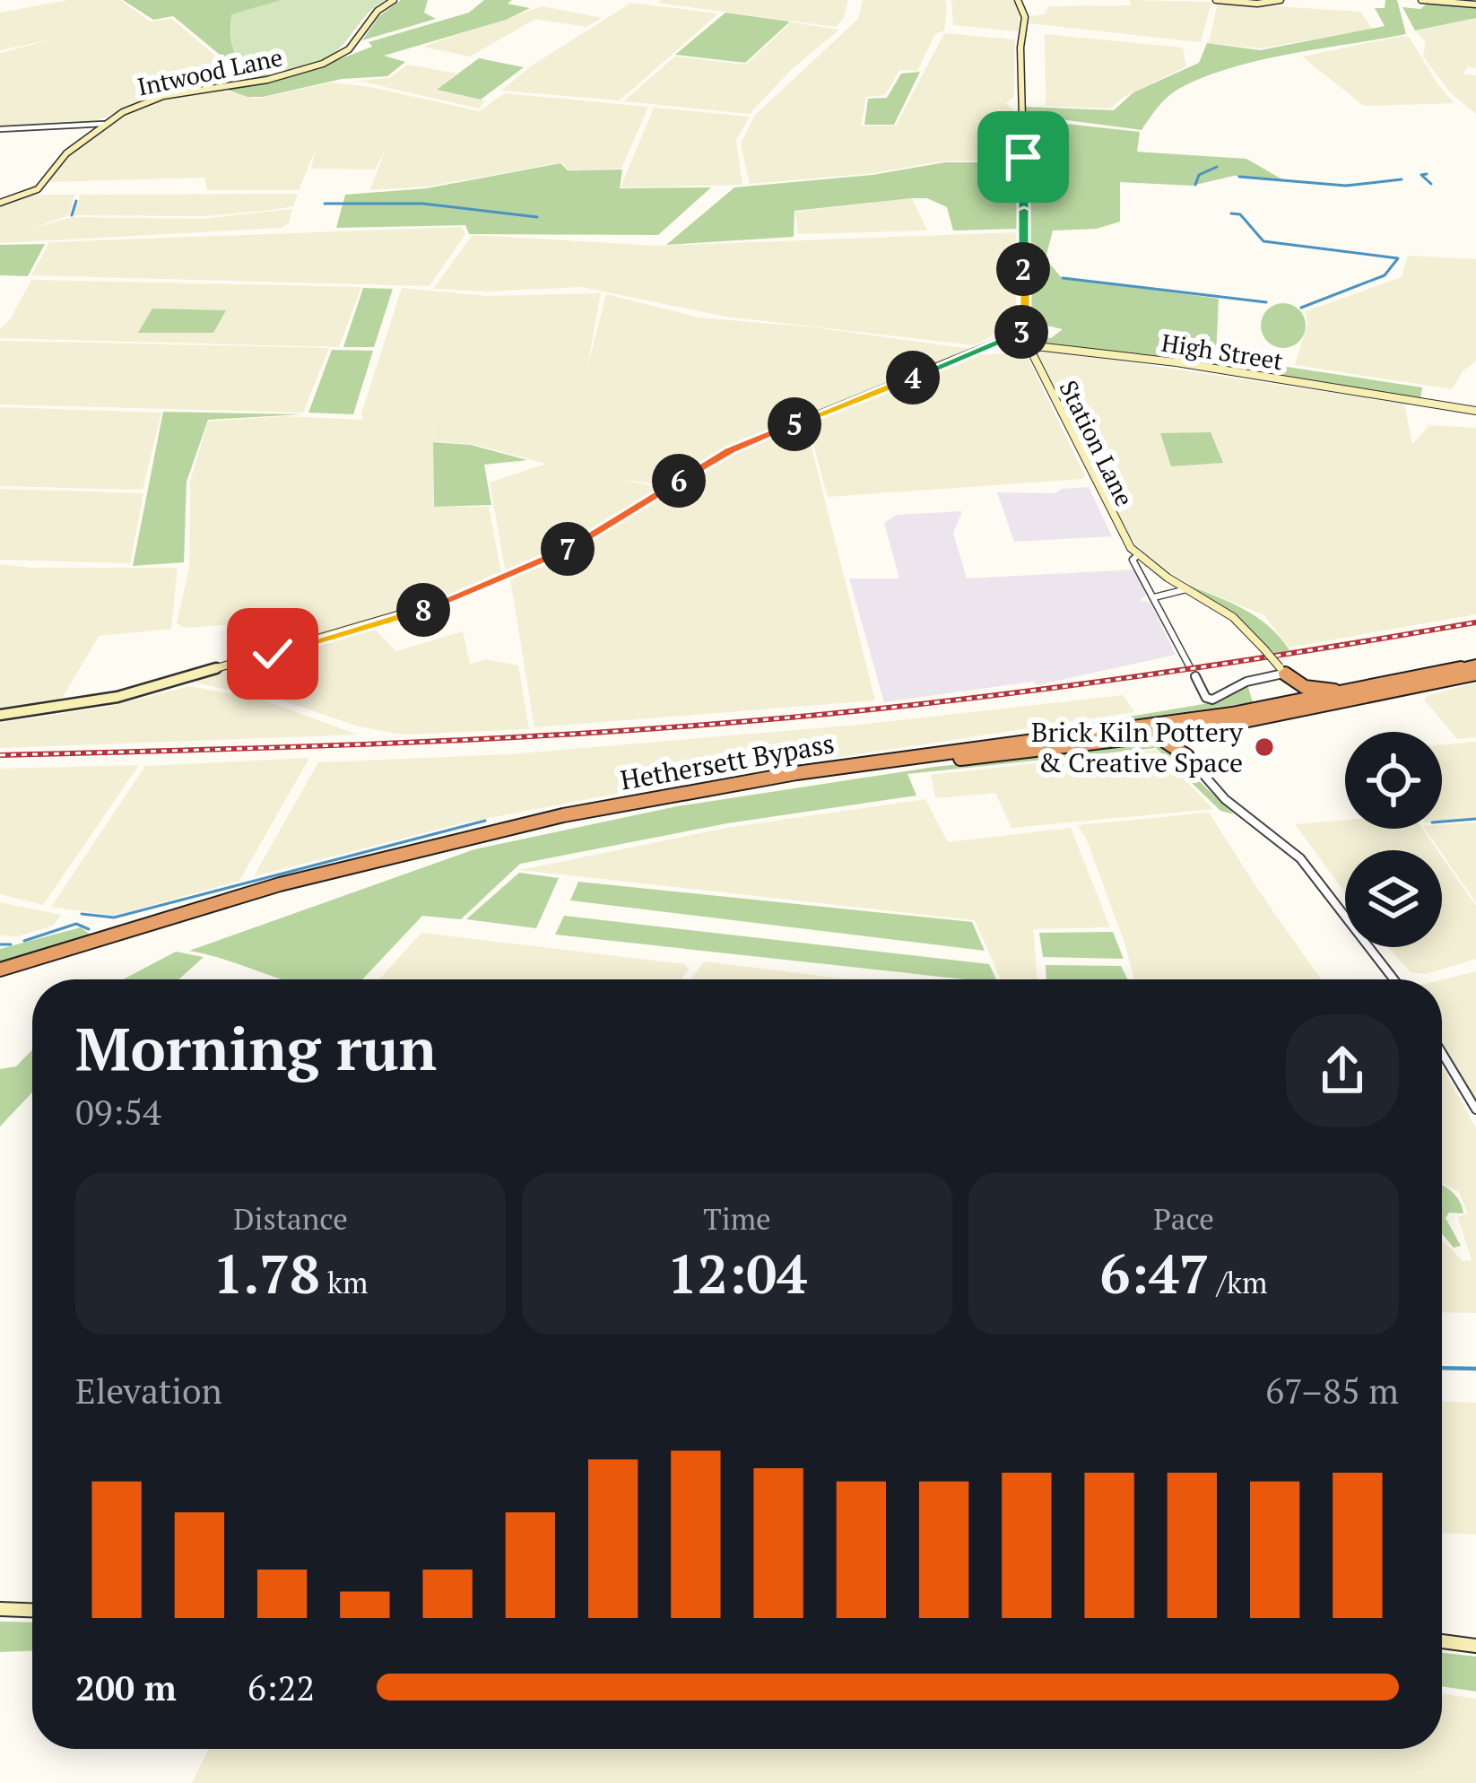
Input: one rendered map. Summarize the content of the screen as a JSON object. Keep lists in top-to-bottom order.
{
  "streets": {
    "highway": ["Hethersett Bypass"],
    "street": ["Intwood Lane", "High Street", "Station Lane"]
  },
  "crossings": [
    ["High Street", "Station Lane"]
  ],
  "places": ["Brick Kiln Pottery & Creative Space"],
  "page": {
    "pins": [
      "2",
      "3",
      "4",
      "5",
      "6",
      "7",
      "8"
    ],
    "heading": ["Morning run", "09:54"],
    "stats": [
      ["Distance", "1.78 km"],
      ["Time", "12:04"],
      ["Pace", "6:47 /km"]
    ],
    "chart": ["Elevation", "67–85 m"],
    "list": [
      {
        "name": "200 m",
        "note": "6:22"
      }
    ]
  }
}
